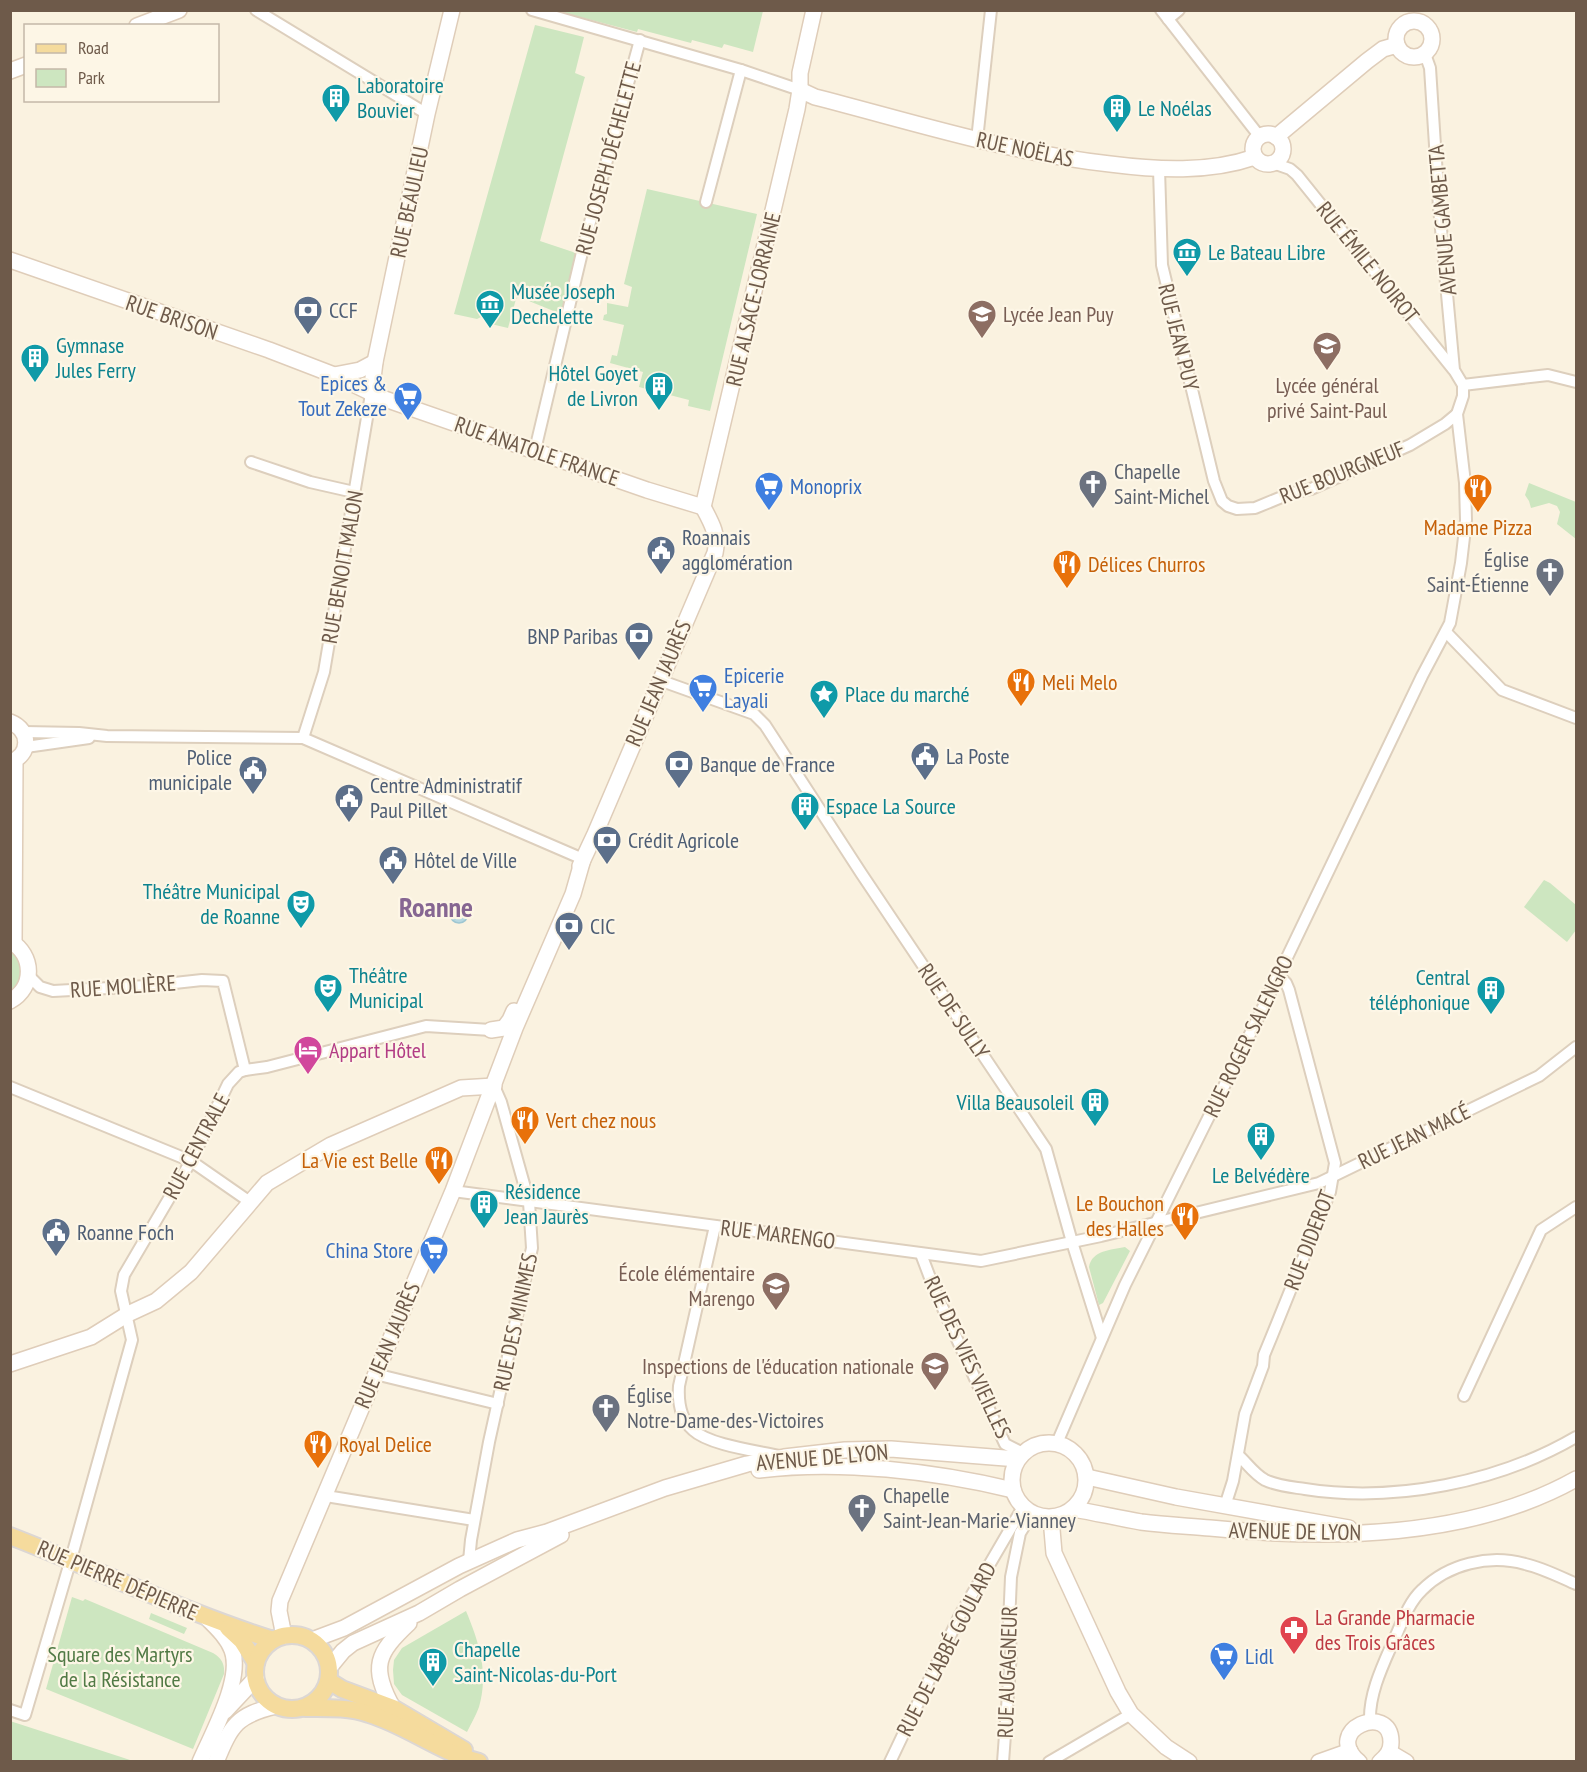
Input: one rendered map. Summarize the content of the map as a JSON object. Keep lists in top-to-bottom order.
{
  "streets": {
    "main road": ["RUE PIERRE DÉPIERRE"],
    "street": [
      "RUE NOËLAS",
      "RUE JOSEPH DÉCHELETTE",
      "RUE BEAULIEU",
      "AVENUE GAMBETTA",
      "RUE ÉMILE NOIROT",
      "RUE ALSACE-LORRAINE",
      "RUE BRISON",
      "RUE JEAN PUY",
      "RUE ANATOLE FRANCE",
      "RUE BOURGNEUF",
      "RUE BENOIT MALON",
      "RUE JEAN JAURÈS",
      "RUE MOLIÈRE",
      "RUE DE SULLY",
      "RUE ROGER SALENGRO",
      "RUE JEAN MACÉ",
      "RUE CENTRALE",
      "RUE MARENGO",
      "RUE DIDEROT",
      "RUE DES MINIMES",
      "RUE DES VIES VIEILLES",
      "AVENUE DE LYON",
      "RUE DE L'ABBÉ GOULARD",
      "RUE AUGAGNEUR"
    ]
  },
  "crossings": [
    ["RUE NOËLAS", "RUE ÉMILE NOIROT"],
    ["RUE NOËLAS", "RUE ALSACE-LORRAINE"],
    ["RUE NOËLAS", "RUE JEAN PUY"],
    ["RUE JOSEPH DÉCHELETTE", "RUE ANATOLE FRANCE"],
    ["RUE BEAULIEU", "RUE BRISON"],
    ["RUE BEAULIEU", "RUE ANATOLE FRANCE"],
    ["RUE BEAULIEU", "RUE BENOIT MALON"],
    ["AVENUE GAMBETTA", "RUE ÉMILE NOIROT"],
    ["AVENUE GAMBETTA", "RUE ROGER SALENGRO"],
    ["RUE ALSACE-LORRAINE", "RUE ANATOLE FRANCE"],
    ["RUE ALSACE-LORRAINE", "RUE JEAN JAURÈS"],
    ["RUE BRISON", "RUE ANATOLE FRANCE"],
    ["RUE BRISON", "RUE BENOIT MALON"],
    ["RUE JEAN PUY", "RUE BOURGNEUF"],
    ["RUE ANATOLE FRANCE", "RUE BENOIT MALON"],
    ["RUE ANATOLE FRANCE", "RUE JEAN JAURÈS"],
    ["RUE BOURGNEUF", "RUE ROGER SALENGRO"],
    ["RUE JEAN JAURÈS", "RUE DE SULLY"],
    ["RUE JEAN JAURÈS", "RUE MARENGO"],
    ["RUE JEAN JAURÈS", "RUE DES MINIMES"],
    ["RUE JEAN JAURÈS", "AVENUE DE LYON"],
    ["RUE JEAN JAURÈS", "RUE PIERRE DÉPIERRE"],
    ["RUE MOLIÈRE", "RUE CENTRALE"],
    ["RUE DE SULLY", "RUE ROGER SALENGRO"],
    ["RUE DE SULLY", "RUE MARENGO"],
    ["RUE ROGER SALENGRO", "RUE JEAN MACÉ"],
    ["RUE ROGER SALENGRO", "RUE DIDEROT"],
    ["RUE ROGER SALENGRO", "RUE DES VIES VIEILLES"],
    ["RUE ROGER SALENGRO", "AVENUE DE LYON"],
    ["RUE ROGER SALENGRO", "RUE DE L'ABBÉ GOULARD"],
    ["RUE ROGER SALENGRO", "RUE AUGAGNEUR"],
    ["RUE JEAN MACÉ", "RUE MARENGO"],
    ["RUE JEAN MACÉ", "RUE DIDEROT"],
    ["RUE MARENGO", "RUE DES MINIMES"],
    ["RUE MARENGO", "RUE DES VIES VIEILLES"],
    ["RUE DIDEROT", "AVENUE DE LYON"],
    ["RUE DES MINIMES", "AVENUE DE LYON"],
    ["RUE DES VIES VIEILLES", "AVENUE DE LYON"],
    ["RUE DES VIES VIEILLES", "RUE DE L'ABBÉ GOULARD"],
    ["RUE DES VIES VIEILLES", "RUE AUGAGNEUR"],
    ["AVENUE DE LYON", "RUE PIERRE DÉPIERRE"],
    ["AVENUE DE LYON", "RUE DE L'ABBÉ GOULARD"],
    ["AVENUE DE LYON", "RUE AUGAGNEUR"],
    ["RUE DE L'ABBÉ GOULARD", "RUE AUGAGNEUR"]
  ],
  "districts": ["Roanne"],
  "parks": ["Square des Martyrs de la Résistance"],
  "places": {
    "building": [
      "Laboratoire Bouvier",
      "Le Noélas",
      "Gymnase Jules Ferry",
      "Hôtel Goyet de Livron",
      "Espace La Source",
      "Central téléphonique",
      "Villa Beausoleil",
      "Le Belvédère",
      "Résidence Jean Jaurès",
      "Chapelle Saint-Nicolas-du-Port"
    ],
    "museum": ["Le Bateau Libre", "Musée Joseph Dechelette"],
    "bank": [
      "CCF",
      "BNP Paribas",
      "Banque de France",
      "Crédit Agricole",
      "CIC"
    ],
    "school or university": [
      "Lycée Jean Puy",
      "Lycée général privé Saint-Paul",
      "École élémentaire Marengo",
      "Inspections de l'éducation nationale"
    ],
    "supermarket": [
      "Epices & Tout Zekeze",
      "Monoprix",
      "Epicerie Layali",
      "China Store",
      "Lidl"
    ],
    "church": [
      "Chapelle Saint-Michel",
      "Église Saint-Étienne",
      "Église Notre-Dame-des-Victoires",
      "Chapelle Saint-Jean-Marie-Vianney"
    ],
    "restaurant": [
      "Madame Pizza",
      "Délices Churros",
      "Meli Melo",
      "Vert chez nous",
      "La Vie est Belle",
      "Le Bouchon des Halles",
      "Royal Delice"
    ],
    "public building": [
      "Roannais agglomération",
      "La Poste",
      "Police municipale",
      "Centre Administratif Paul Pillet",
      "Hôtel de Ville",
      "Roanne Foch"
    ],
    "place": ["Place du marché"],
    "theatre": ["Théâtre Municipal de Roanne", "Théâtre Municipal"],
    "hotel": ["Appart Hôtel"],
    "pharmacy": ["La Grande Pharmacie des Trois Grâces"]
  },
  "legend": ["Road", "Park"]
}
